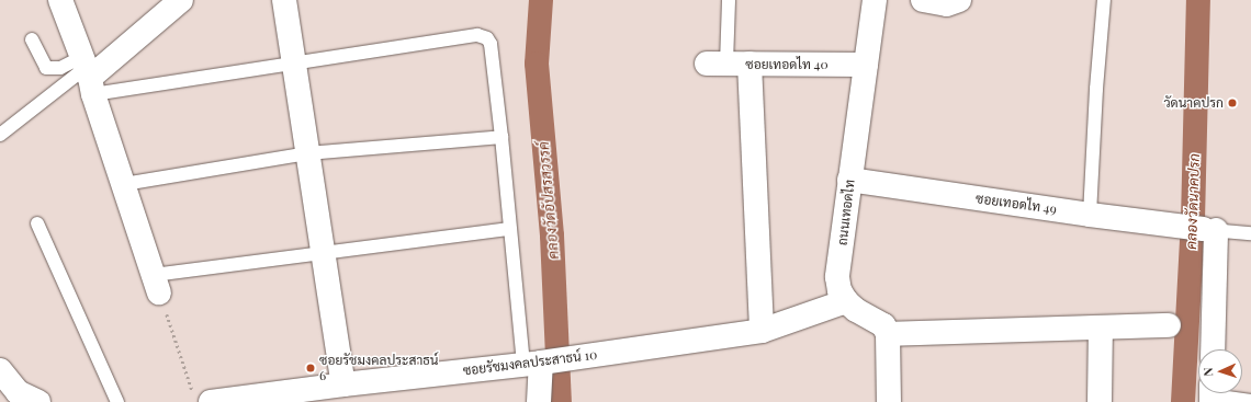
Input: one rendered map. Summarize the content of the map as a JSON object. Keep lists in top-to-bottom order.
{
  "streets": {
    "street": [
      "ซอยเทอดไท 40",
      "ซอยเทอดไท 49",
      "ถนนเทอดไท",
      "ซอยรัชมงคลประสาธน์ 10"
    ]
  },
  "crossings": [
    ["ซอยเทอดไท 40", "ถนนเทอดไท"],
    ["ซอยเทอดไท 49", "ถนนเทอดไท"],
    ["ถนนเทอดไท", "ซอยรัชมงคลประสาธน์ 10"]
  ],
  "water": ["คลองวัดอัปสรสวรรค์", "คลองวัดนาคปรก"],
  "places": ["วัดนาคปรก", "ซอยรัชมงคลประสาธน์ 6"],
  "north": "left"
}
